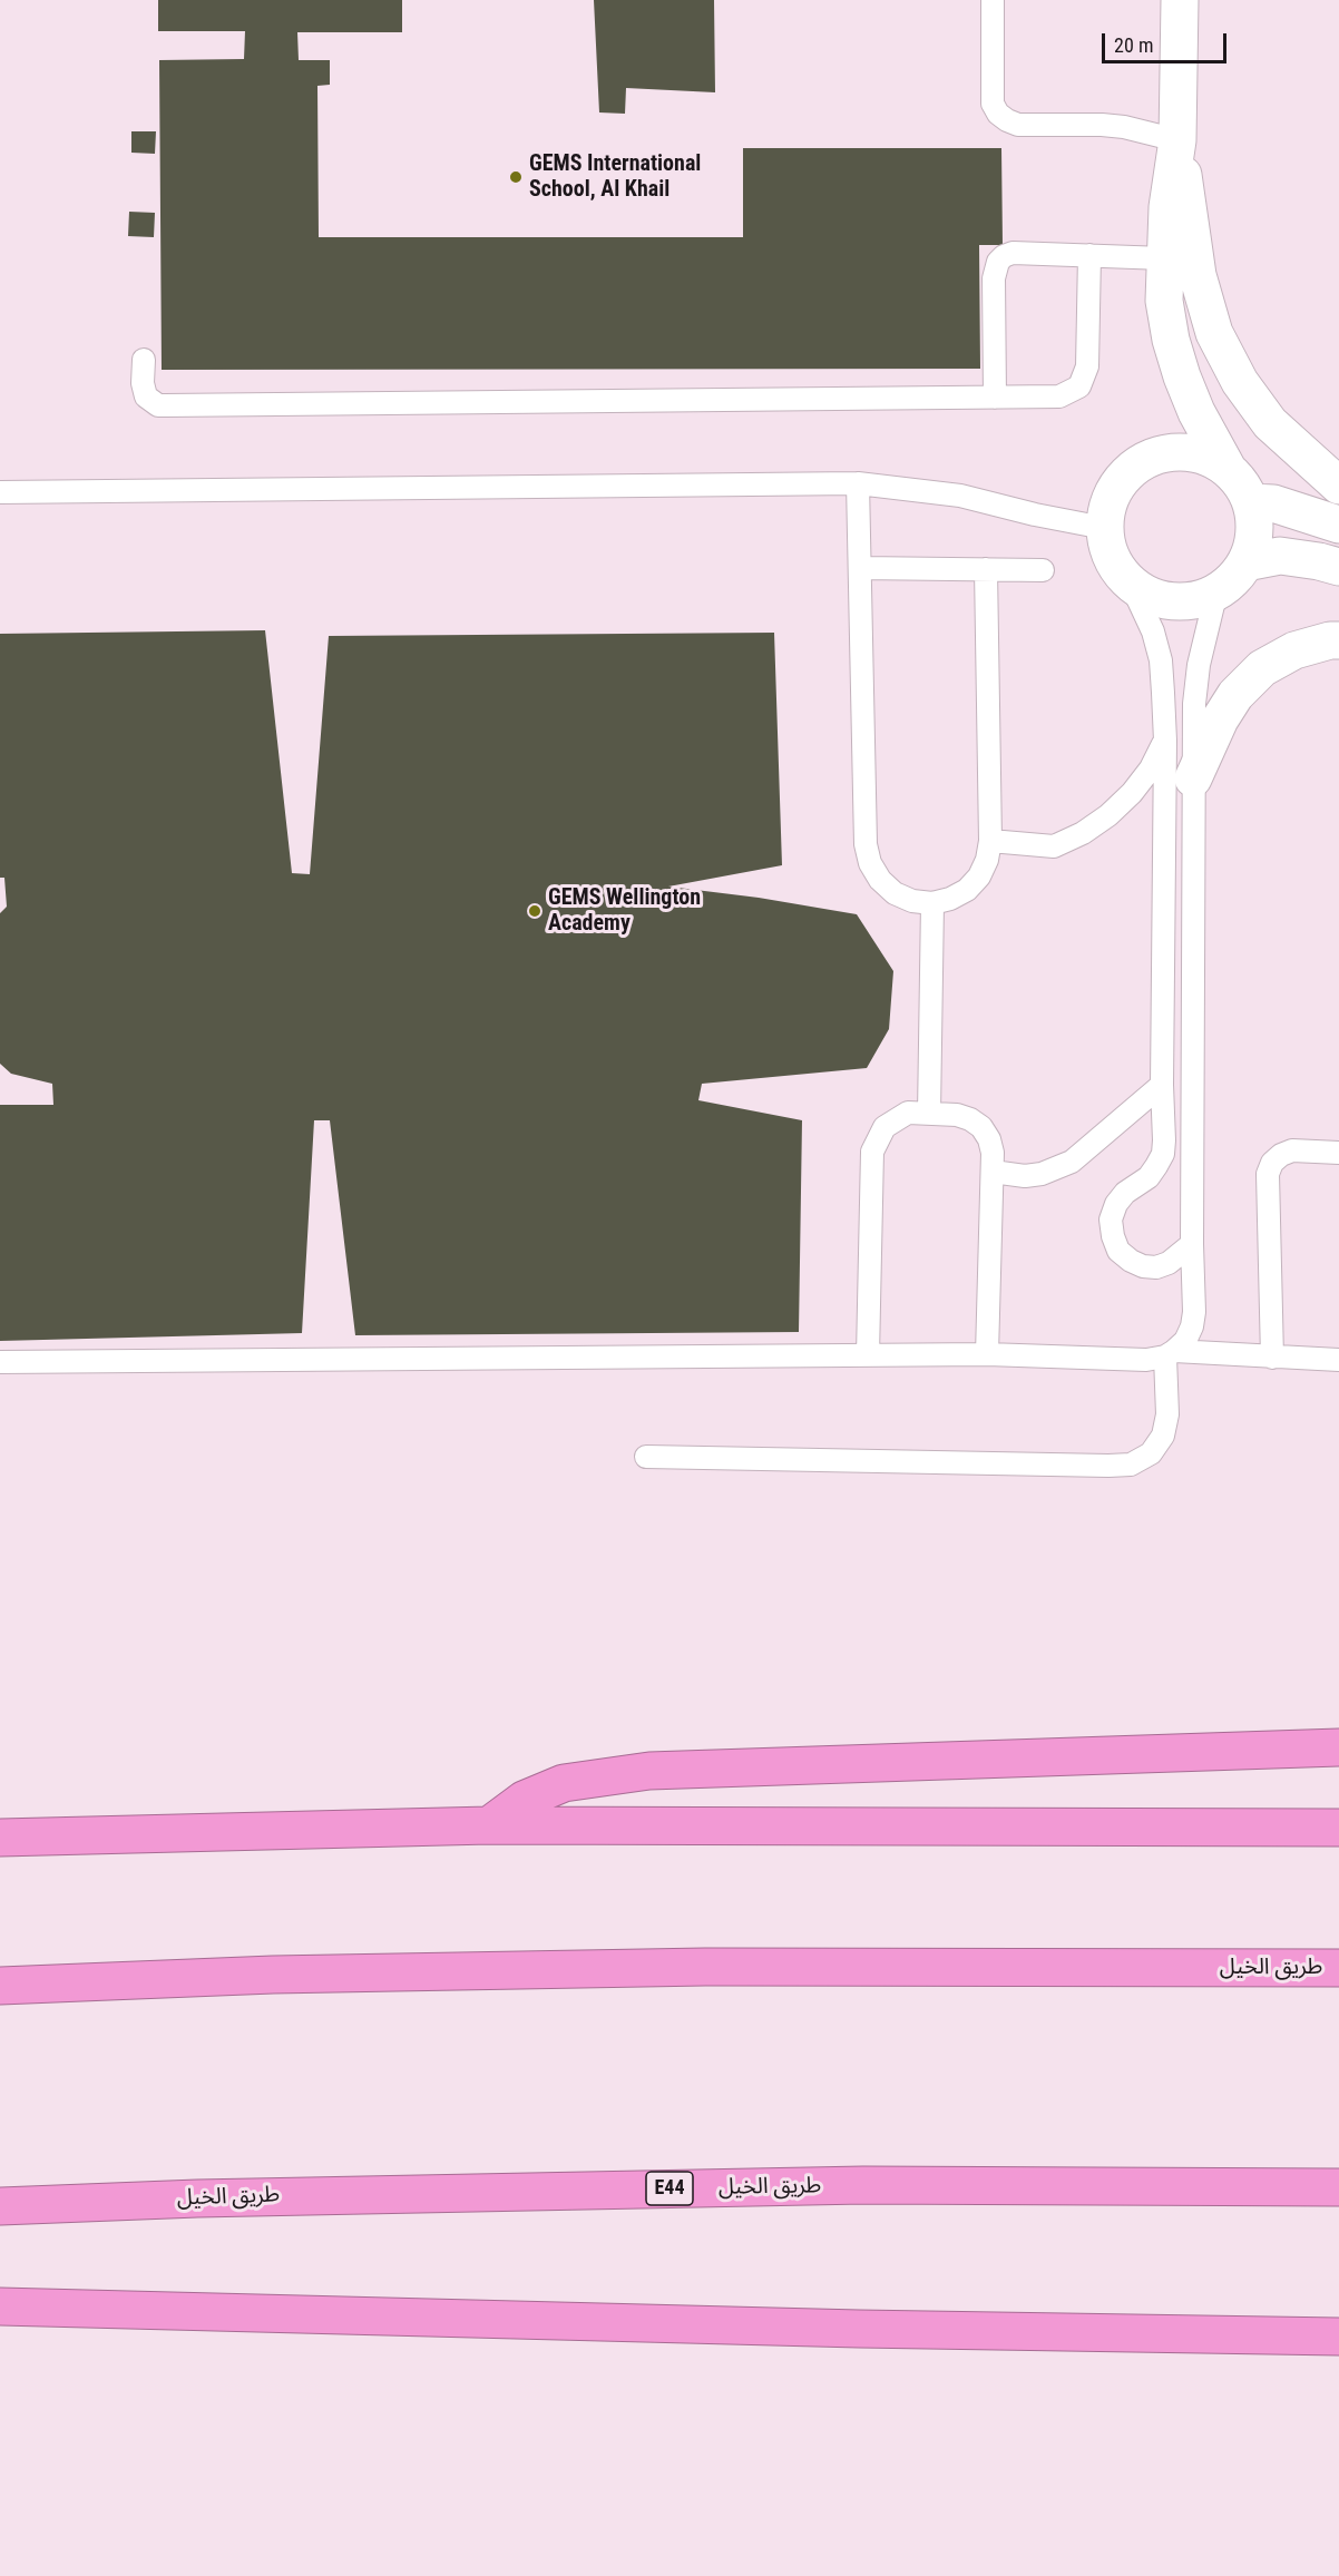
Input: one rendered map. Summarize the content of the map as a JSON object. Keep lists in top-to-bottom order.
{
  "streets": {
    "highway": ["طريق الخيل", "E44"]
  },
  "places": ["GEMS International School, Al Khail", "GEMS Wellington Academy"],
  "scale_bar": "20 m"
}
